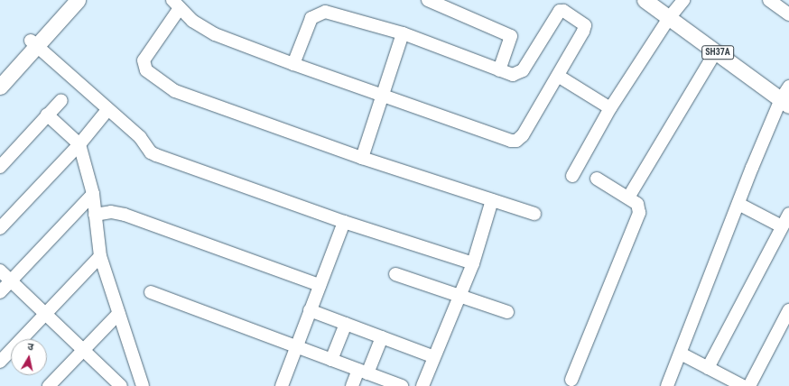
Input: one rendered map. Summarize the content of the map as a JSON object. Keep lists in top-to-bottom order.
{
  "streets": {
    "main road": ["SH37A"]
  },
  "north": "top"
}
